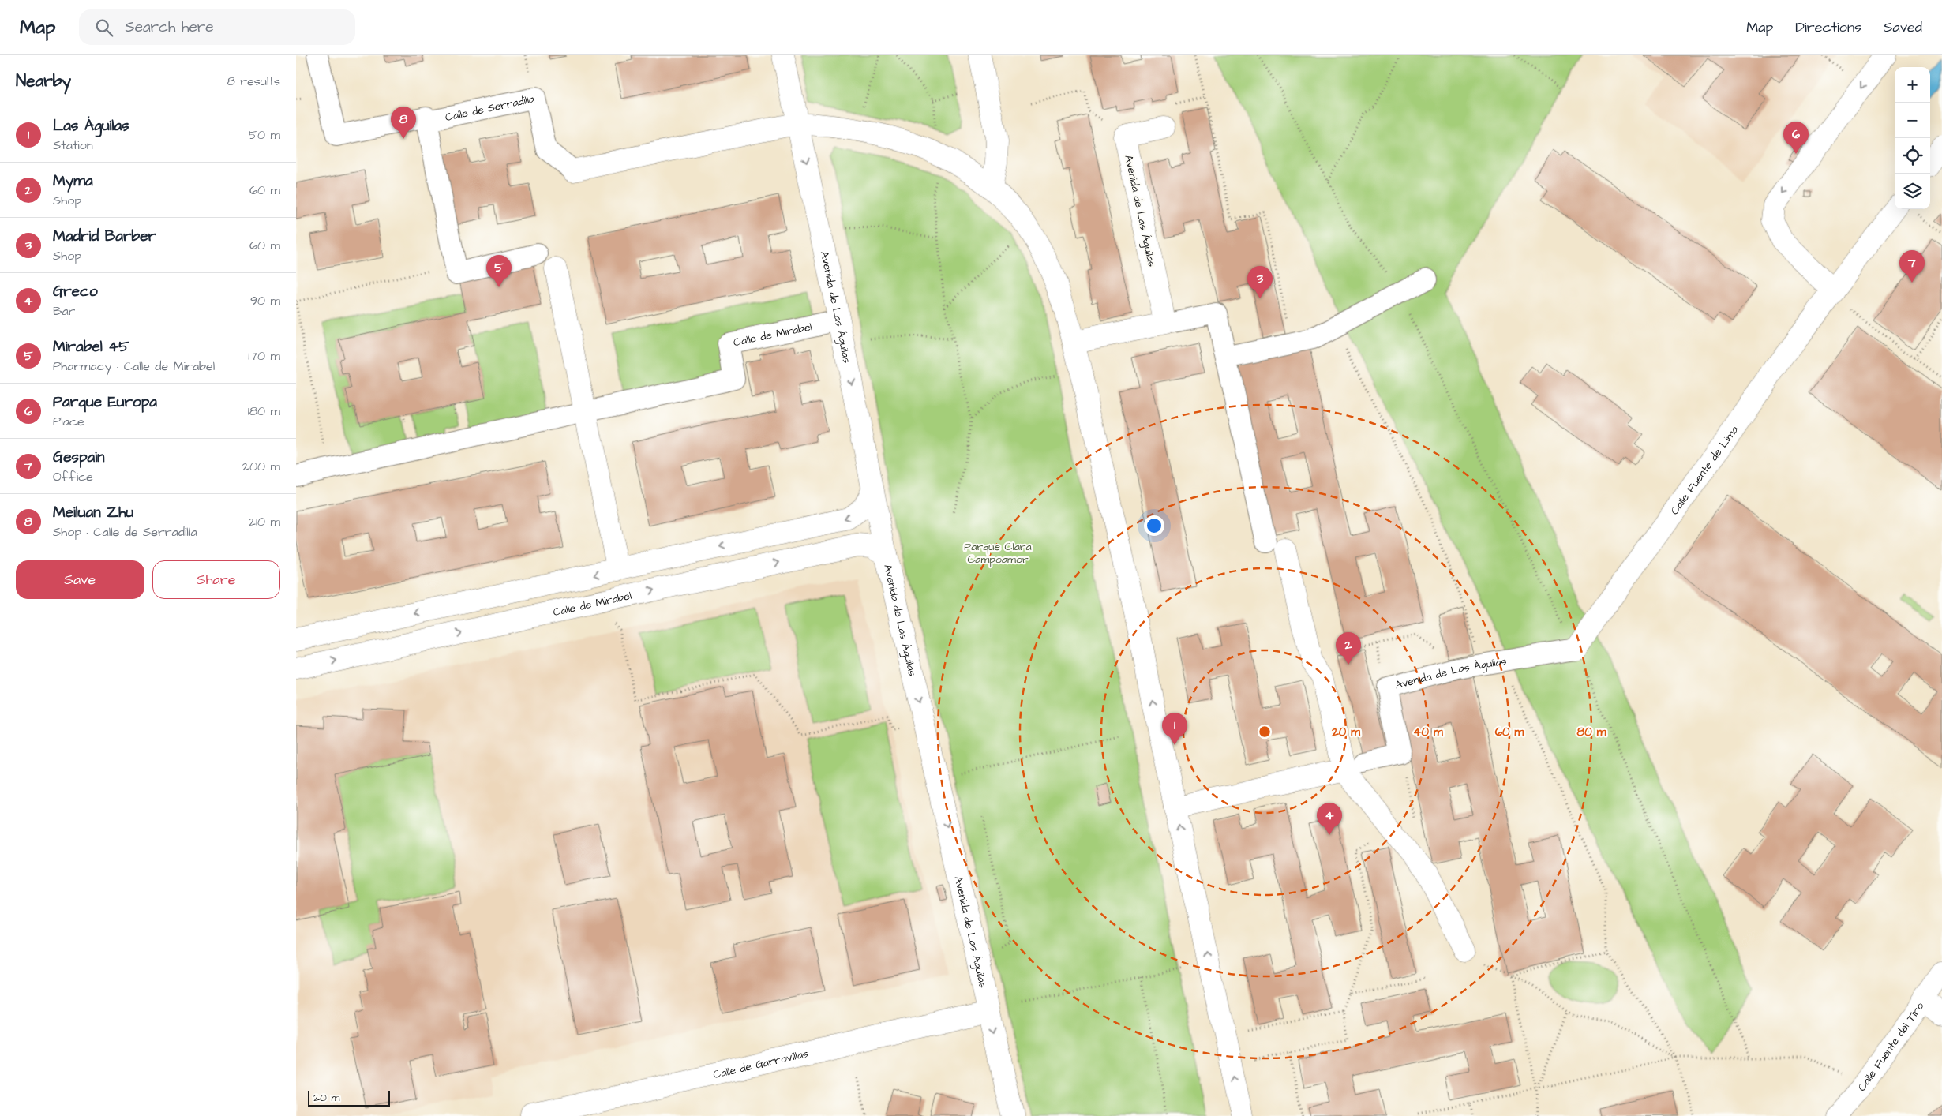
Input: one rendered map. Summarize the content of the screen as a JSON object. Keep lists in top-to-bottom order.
{
  "streets": {
    "street": [
      "Calle de Serradilla",
      "Avenida de Las Águilas",
      "Calle de Mirabel",
      "Calle Fuente de Lima",
      "Calle Fuente del Tiro",
      "Calle de Garrovillas"
    ]
  },
  "crossings": [
    ["Avenida de Las Águilas", "Calle de Mirabel"],
    ["Avenida de Las Águilas", "Calle Fuente de Lima"],
    ["Avenida de Las Águilas", "Calle de Garrovillas"]
  ],
  "one_way": ["Avenida de Las Águilas"],
  "parks": ["Parque Clara Campoamor"],
  "scale_bar": "20 m",
  "page": {
    "header": "Map",
    "search": "Search here",
    "nav": ["Map", "Directions", "Saved"],
    "heading": ["Nearby", "8 results"],
    "map_buttons": ["+", "−"],
    "list": [
      {
        "mark": "1",
        "name": "Las Águilas",
        "note": "Station",
        "value": "50 m"
      },
      {
        "mark": "2",
        "name": "Myma",
        "note": "Shop",
        "value": "60 m"
      },
      {
        "mark": "3",
        "name": "Madrid Barber",
        "note": "Shop",
        "value": "60 m"
      },
      {
        "mark": "4",
        "name": "Greco",
        "note": "Bar",
        "value": "90 m"
      },
      {
        "mark": "5",
        "name": "Mirabel 45",
        "note": "Pharmacy · Calle de Mirabel",
        "value": "170 m"
      },
      {
        "mark": "6",
        "name": "Parque Europa",
        "note": "Place",
        "value": "180 m"
      },
      {
        "mark": "7",
        "name": "Gespain",
        "note": "Office",
        "value": "200 m"
      },
      {
        "mark": "8",
        "name": "Meiluan Zhu",
        "note": "Shop · Calle de Serradilla",
        "value": "210 m"
      }
    ],
    "pins": [
      "8",
      "6",
      "7",
      "5",
      "3",
      "2",
      "1",
      "4"
    ],
    "buttons": ["Save", "Share"],
    "scale": "20 m"
  },
  "rings": [
    "20 m",
    "40 m",
    "60 m",
    "80 m"
  ]
}
